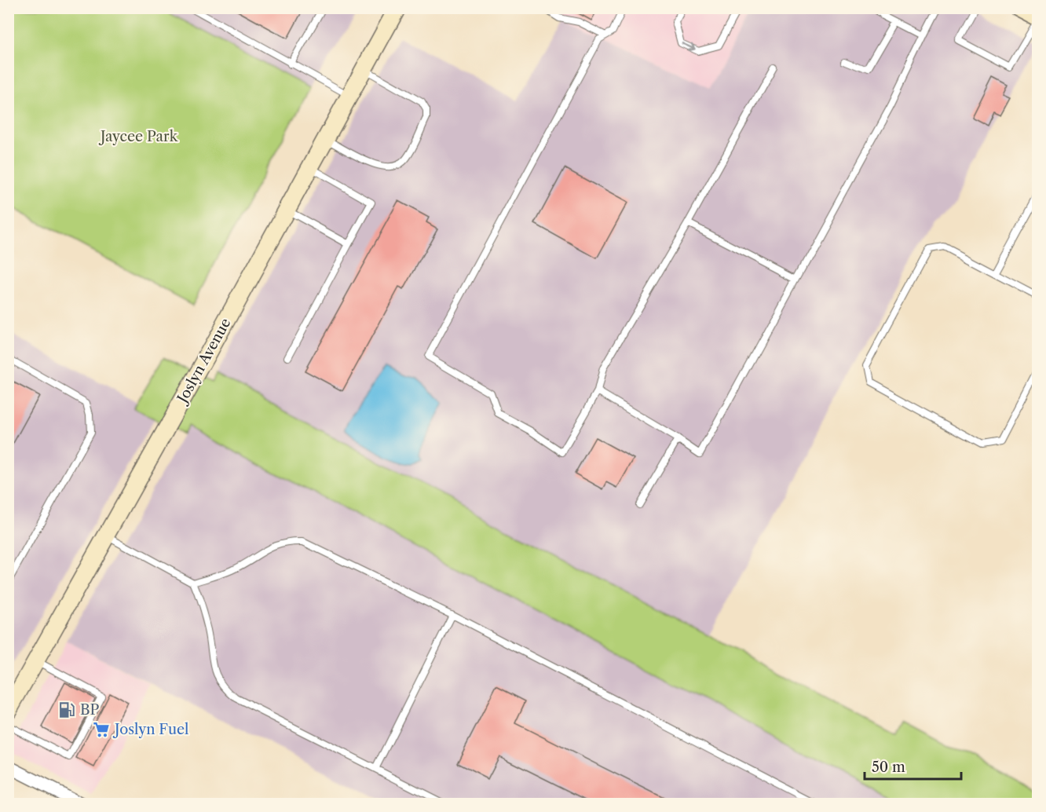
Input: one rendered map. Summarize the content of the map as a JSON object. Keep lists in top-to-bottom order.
{
  "streets": {
    "main road": ["Joslyn Avenue"]
  },
  "parks": ["Jaycee Park"],
  "places": {
    "fuel station": ["BP"],
    "supermarket": ["Joslyn Fuel"]
  },
  "scale_bar": "50 m"
}
